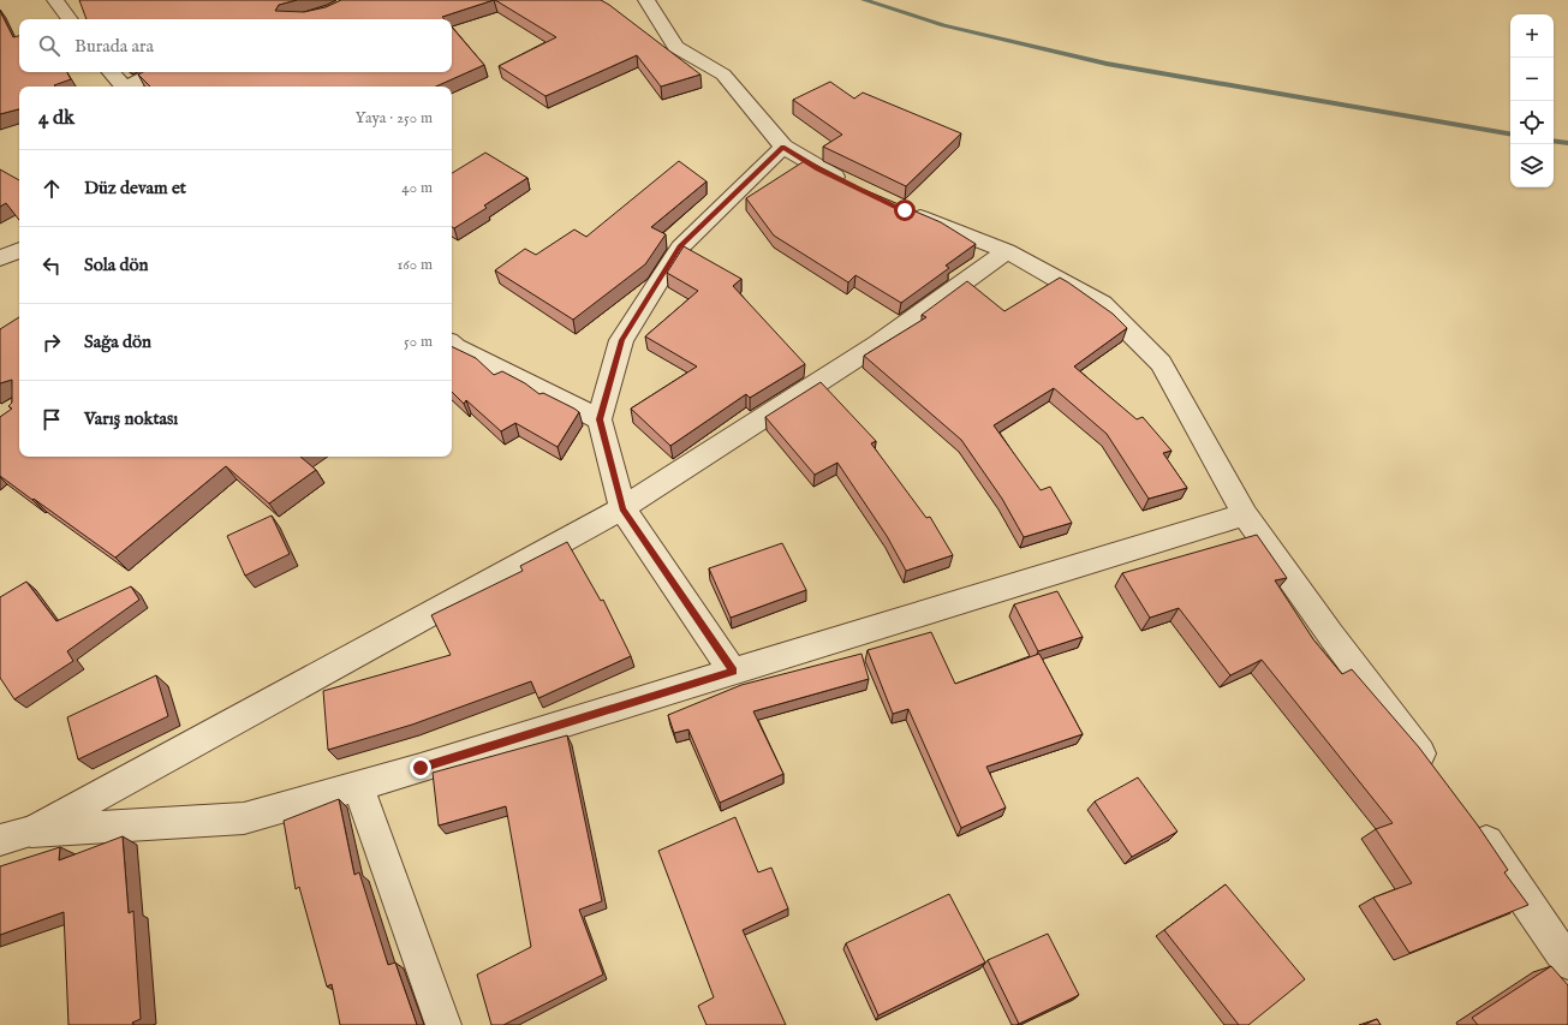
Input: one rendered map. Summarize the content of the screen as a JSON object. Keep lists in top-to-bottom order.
{
  "page": {
    "map_buttons": ["+", "−"],
    "search": "Burada ara",
    "heading": ["4 dk", "Yaya · 250 m"],
    "list": [
      ["Düz devam et", "40 m"],
      ["Sola dön", "160 m"],
      ["Sağa dön", "50 m"],
      "Varış noktası"
    ]
  }
}
